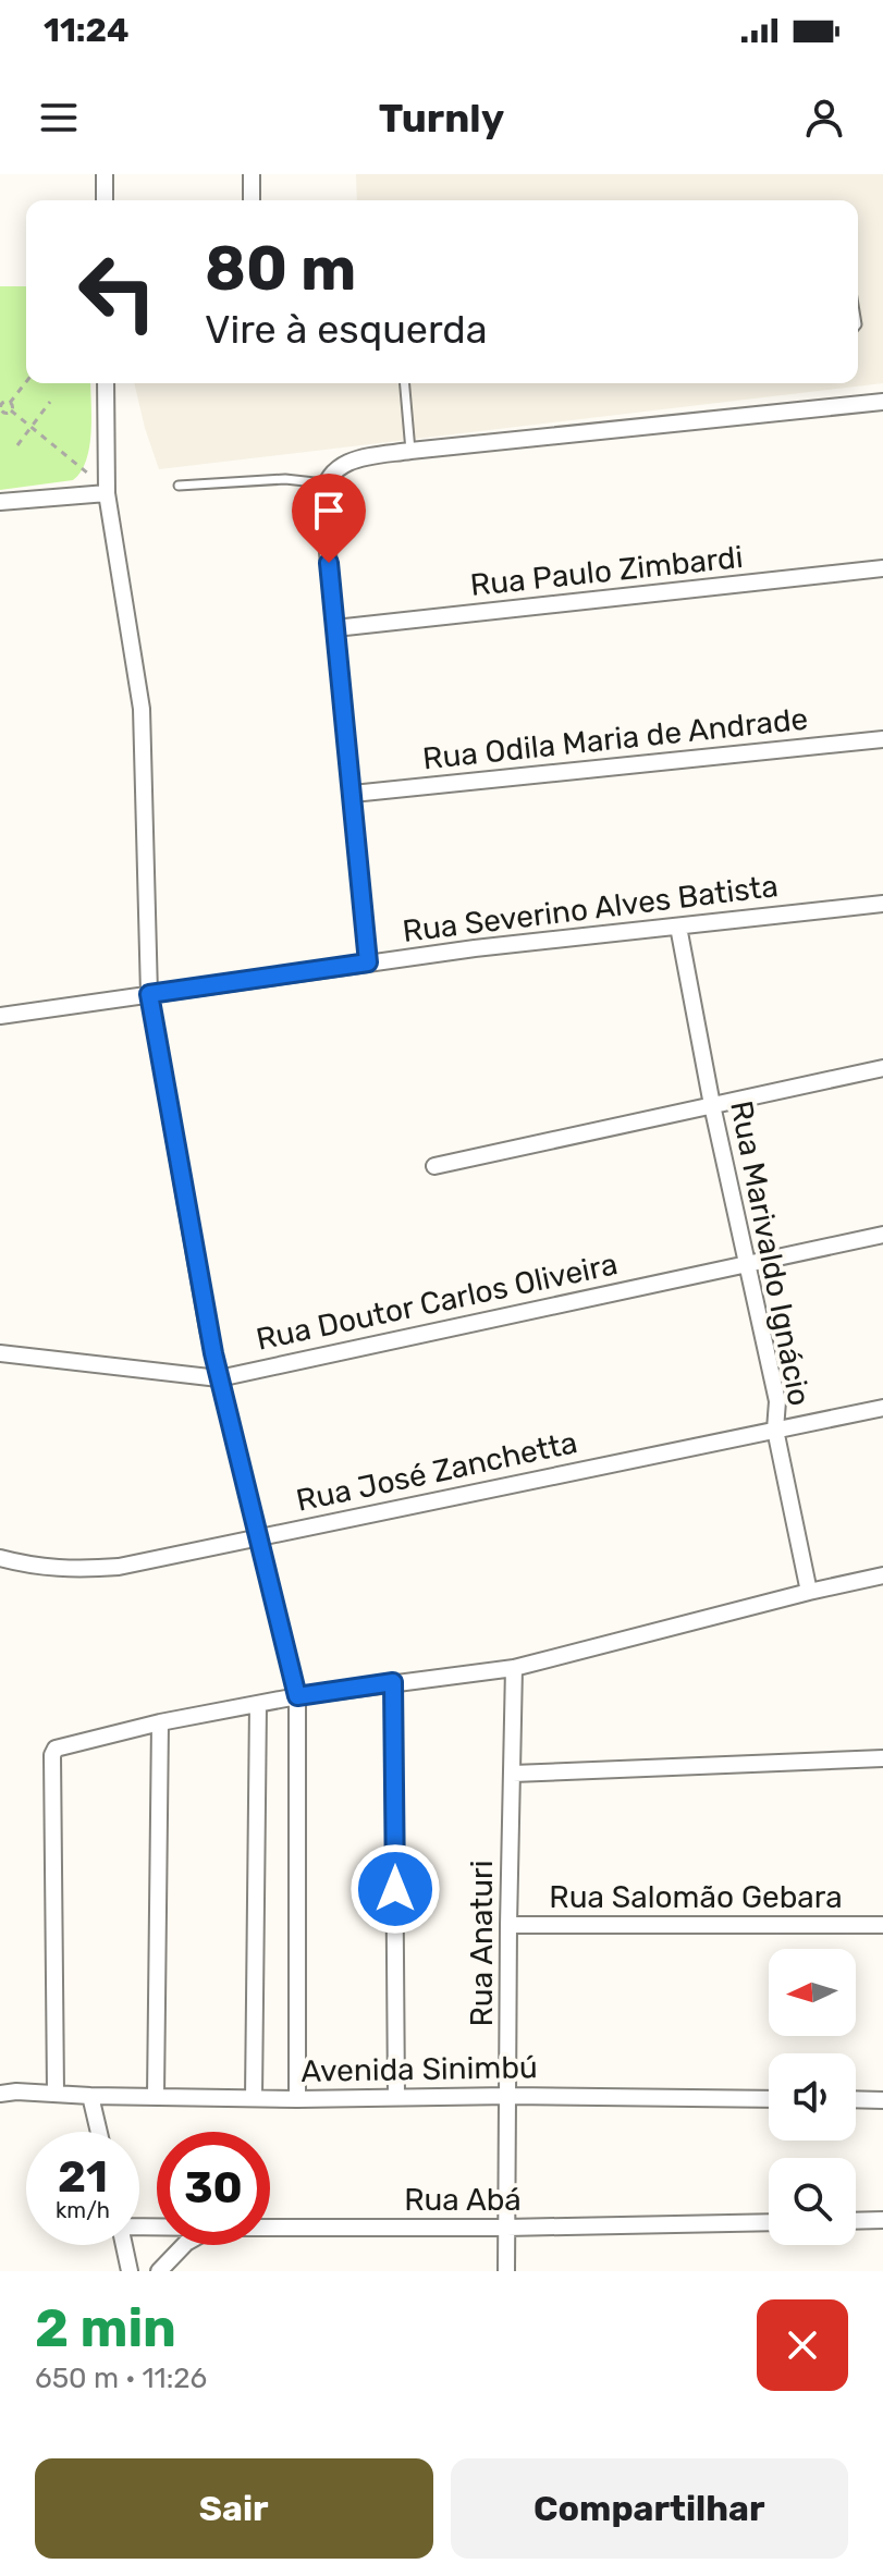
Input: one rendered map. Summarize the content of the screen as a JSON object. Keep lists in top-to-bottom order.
{
  "streets": {
    "street": [
      "Rua Paulo Zimbardi",
      "Rua Odila Maria de Andrade",
      "Rua Severino Alves Batista",
      "Rua Marivaldo Ignácio",
      "Rua Doutor Carlos Oliveira",
      "Rua José Zanchetta",
      "Rua Salomão Gebara",
      "Rua Anaturi",
      "Avenida Sinimbú",
      "Rua Abá"
    ]
  },
  "crossings": [
    ["Rua Severino Alves Batista", "Rua Marivaldo Ignácio"],
    ["Rua Marivaldo Ignácio", "Rua Doutor Carlos Oliveira"],
    ["Rua Marivaldo Ignácio", "Rua José Zanchetta"],
    ["Rua Salomão Gebara", "Rua Anaturi"],
    ["Rua Anaturi", "Avenida Sinimbú"],
    ["Rua Anaturi", "Rua Abá"]
  ],
  "north": "left",
  "page": {
    "status": "11:24",
    "header": "Turnly",
    "turn": ["80 m", "Vire à esquerda"],
    "speed": "21 km/h",
    "limit": "30",
    "heading": ["2 min", "650 m · 11:26"],
    "buttons": ["Sair", "Compartilhar"]
  }
}
